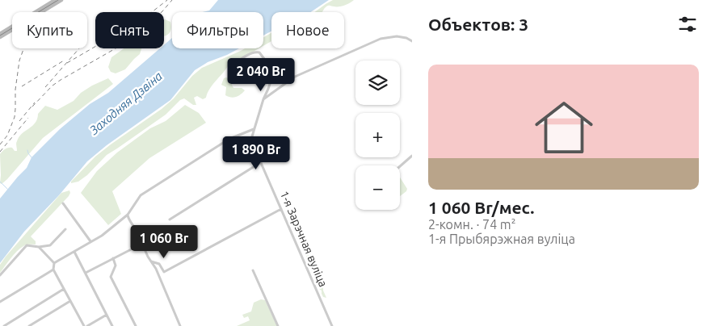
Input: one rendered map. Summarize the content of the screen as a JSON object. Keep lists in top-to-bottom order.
{
  "streets": {
    "street": ["1-я Зарэчная вуліца"]
  },
  "water": ["Заходняя Дзвіна"],
  "page": {
    "heading": "Объектов: 3",
    "chip": [
      "Купить",
      "Снять",
      "Фильтры",
      "Новое"
    ],
    "list": [
      {
        "name": "1 060 Br/мес.",
        "note": "2-комн. · 74 m² · 1-я Прыбярэжная вуліца"
      }
    ],
    "price": ["2 040 Br", "1 890 Br", "1 060 Br"],
    "map_buttons": ["+", "−"]
  }
}
